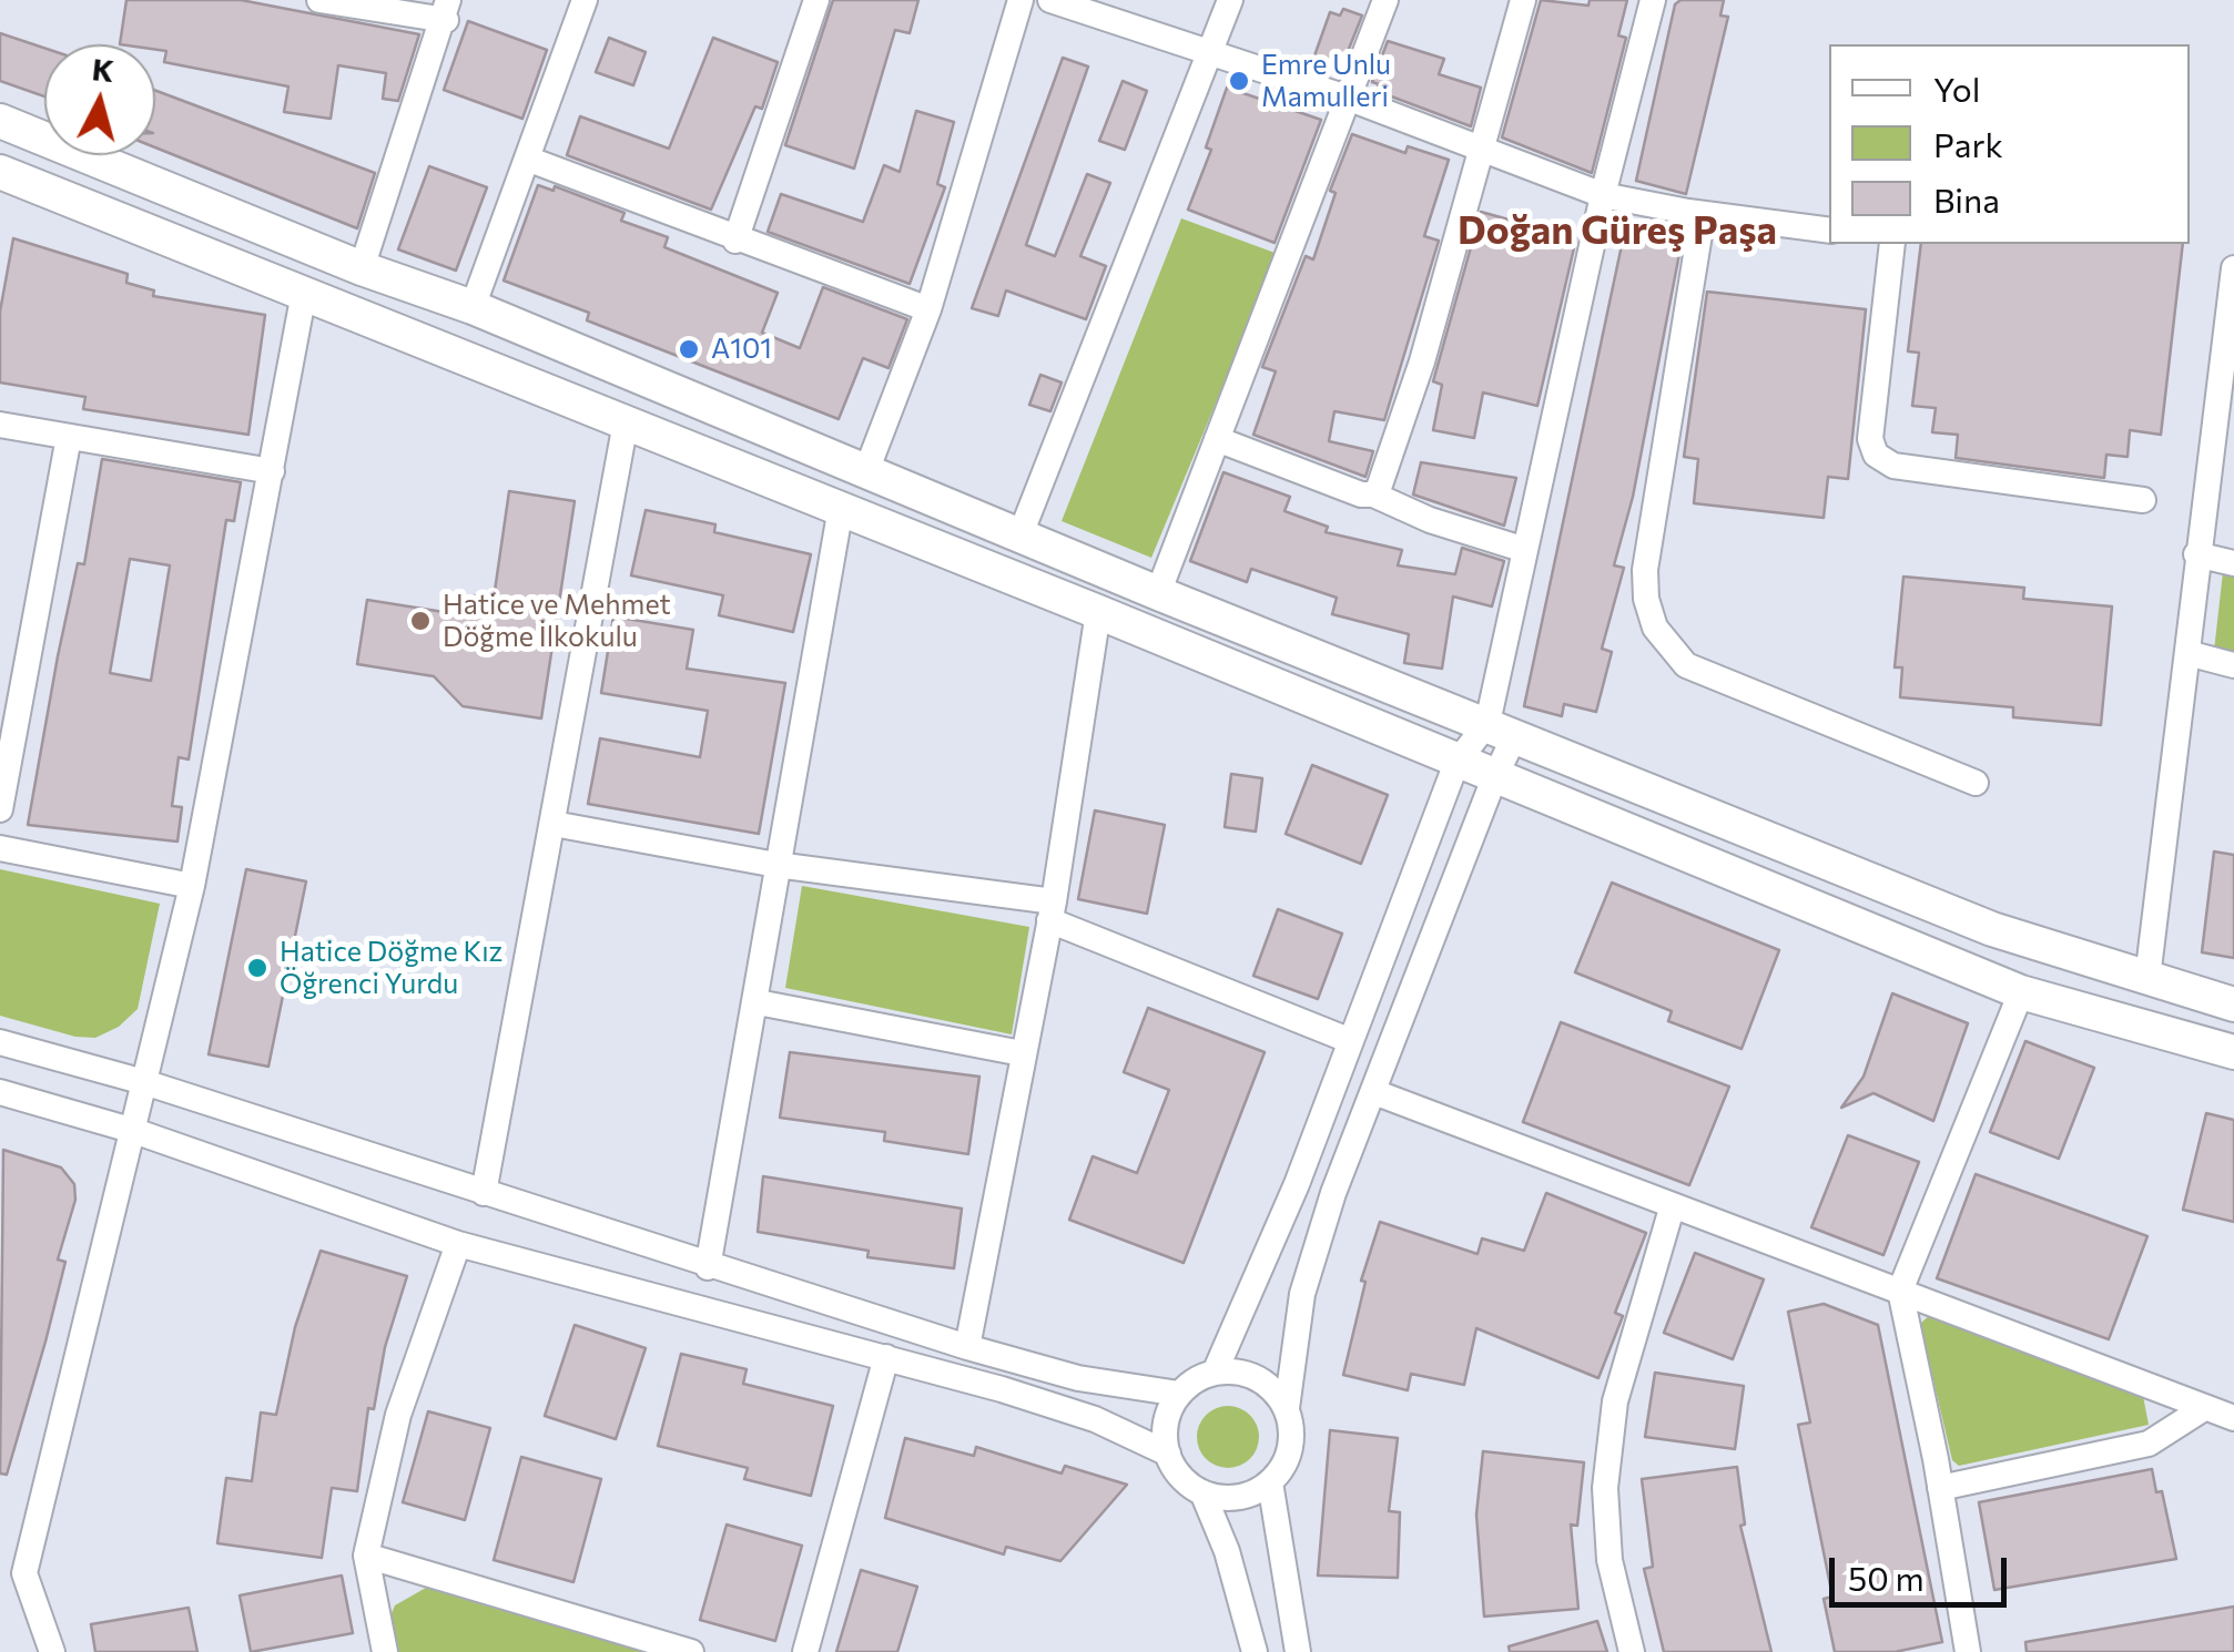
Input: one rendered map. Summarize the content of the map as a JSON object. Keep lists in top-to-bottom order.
{
  "districts": ["Doğan Güreş Paşa"],
  "places": [
    "Emre Unlu Mamulleri",
    "A101",
    "Hatice ve Mehmet Döğme İlkokulu",
    "Hatice Döğme Kız Öğrenci Yurdu"
  ],
  "legend": ["Yol", "Park", "Bina"],
  "scale_bar": "50 m",
  "north": "top"
}
